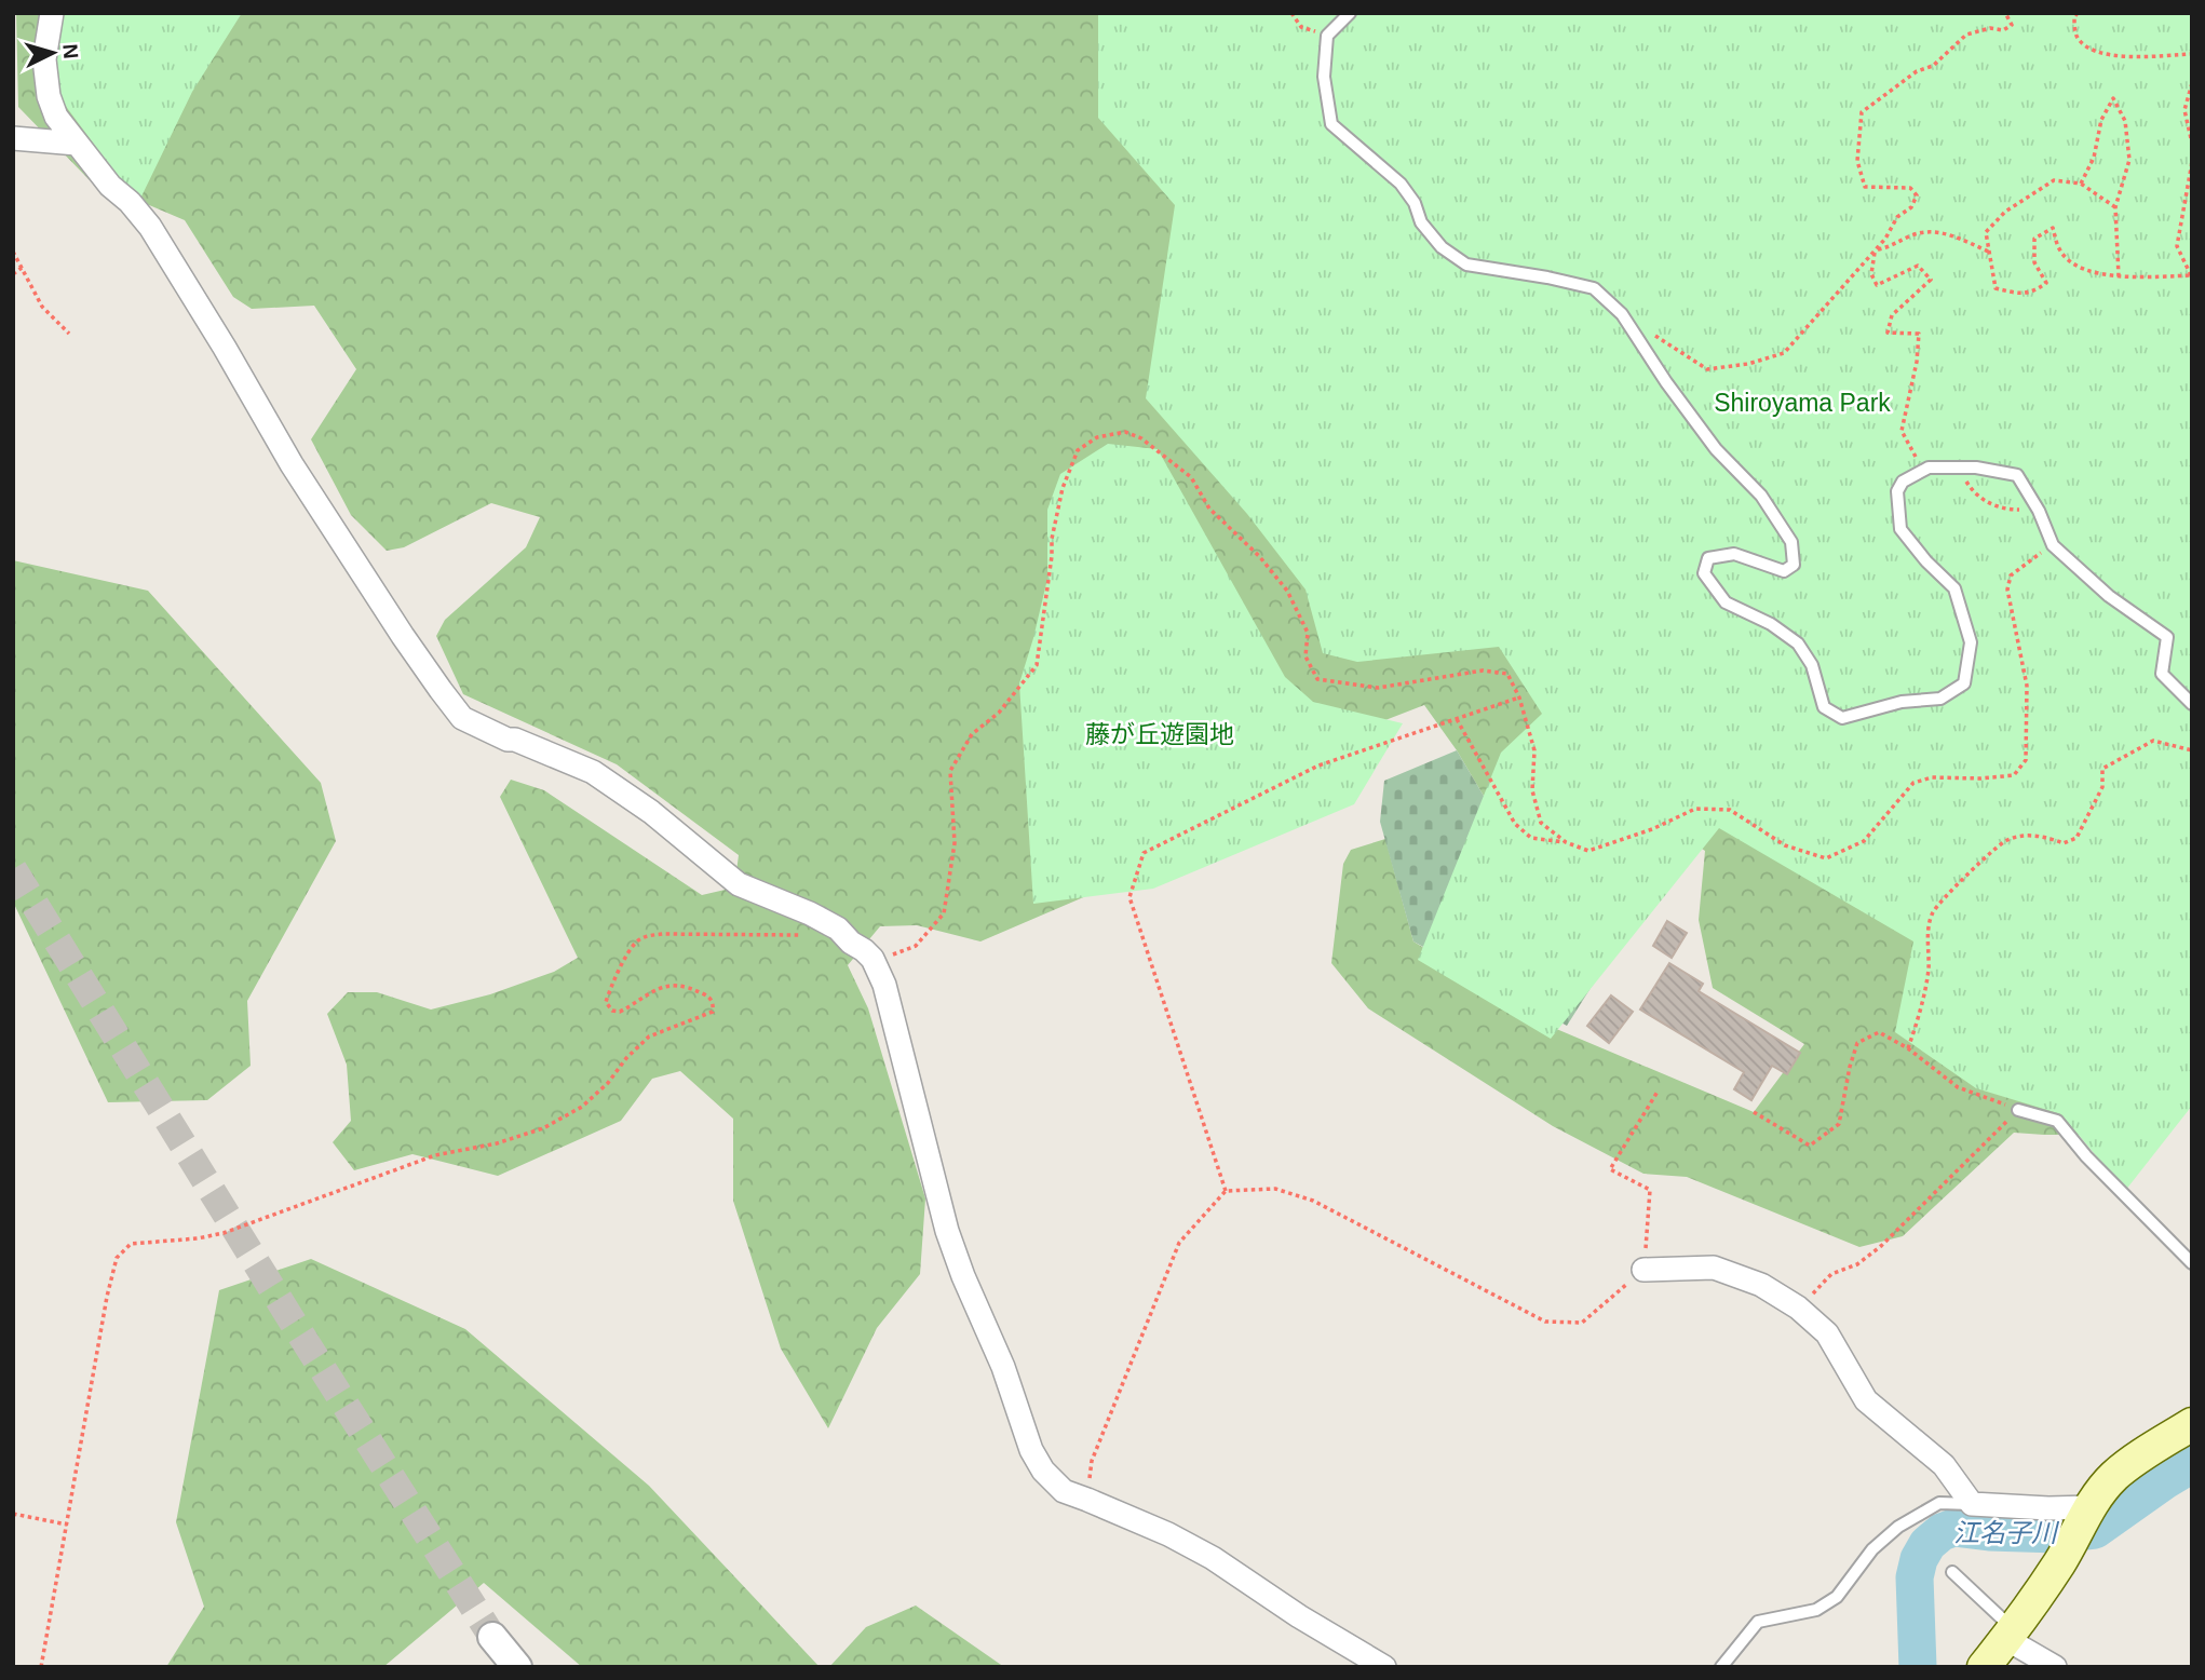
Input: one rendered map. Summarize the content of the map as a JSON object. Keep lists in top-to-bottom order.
{
  "water": ["江名子川"],
  "parks": ["Shiroyama Park", "藤が丘遊園地"],
  "north": "right"
}
